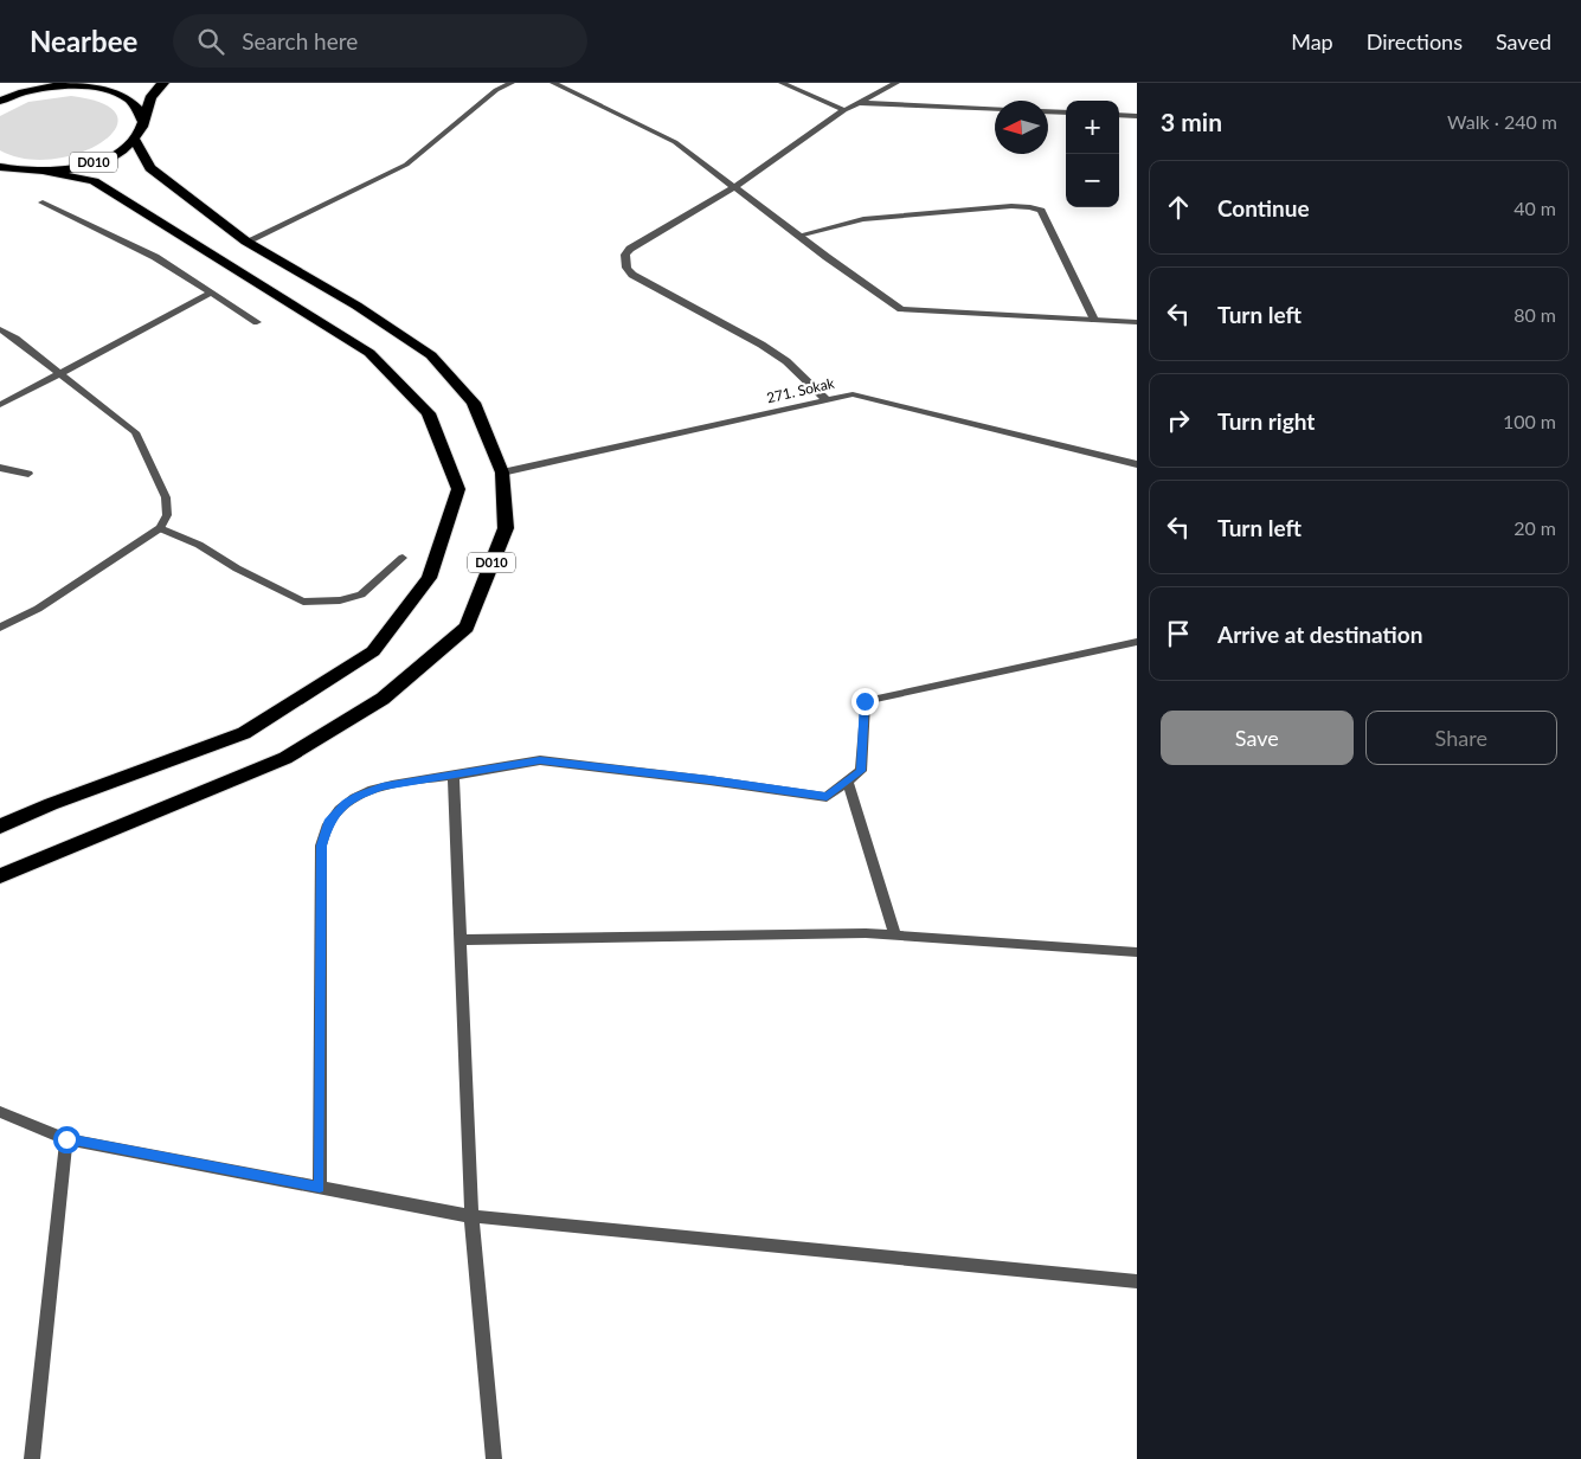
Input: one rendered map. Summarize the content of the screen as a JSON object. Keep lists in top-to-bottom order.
{
  "streets": {
    "highway": ["D010"],
    "street": ["271. Sokak"]
  },
  "crossings": [
    ["D010", "271. Sokak"]
  ],
  "north": "left",
  "page": {
    "header": "Nearbee",
    "search": "Search here",
    "nav": ["Map", "Directions", "Saved"],
    "heading": ["3 min", "Walk · 240 m"],
    "map_buttons": ["+", "−"],
    "list": [
      ["Continue", "40 m"],
      ["Turn left", "80 m"],
      ["Turn right", "100 m"],
      ["Turn left", "20 m"],
      "Arrive at destination"
    ],
    "buttons": ["Save", "Share"]
  }
}
